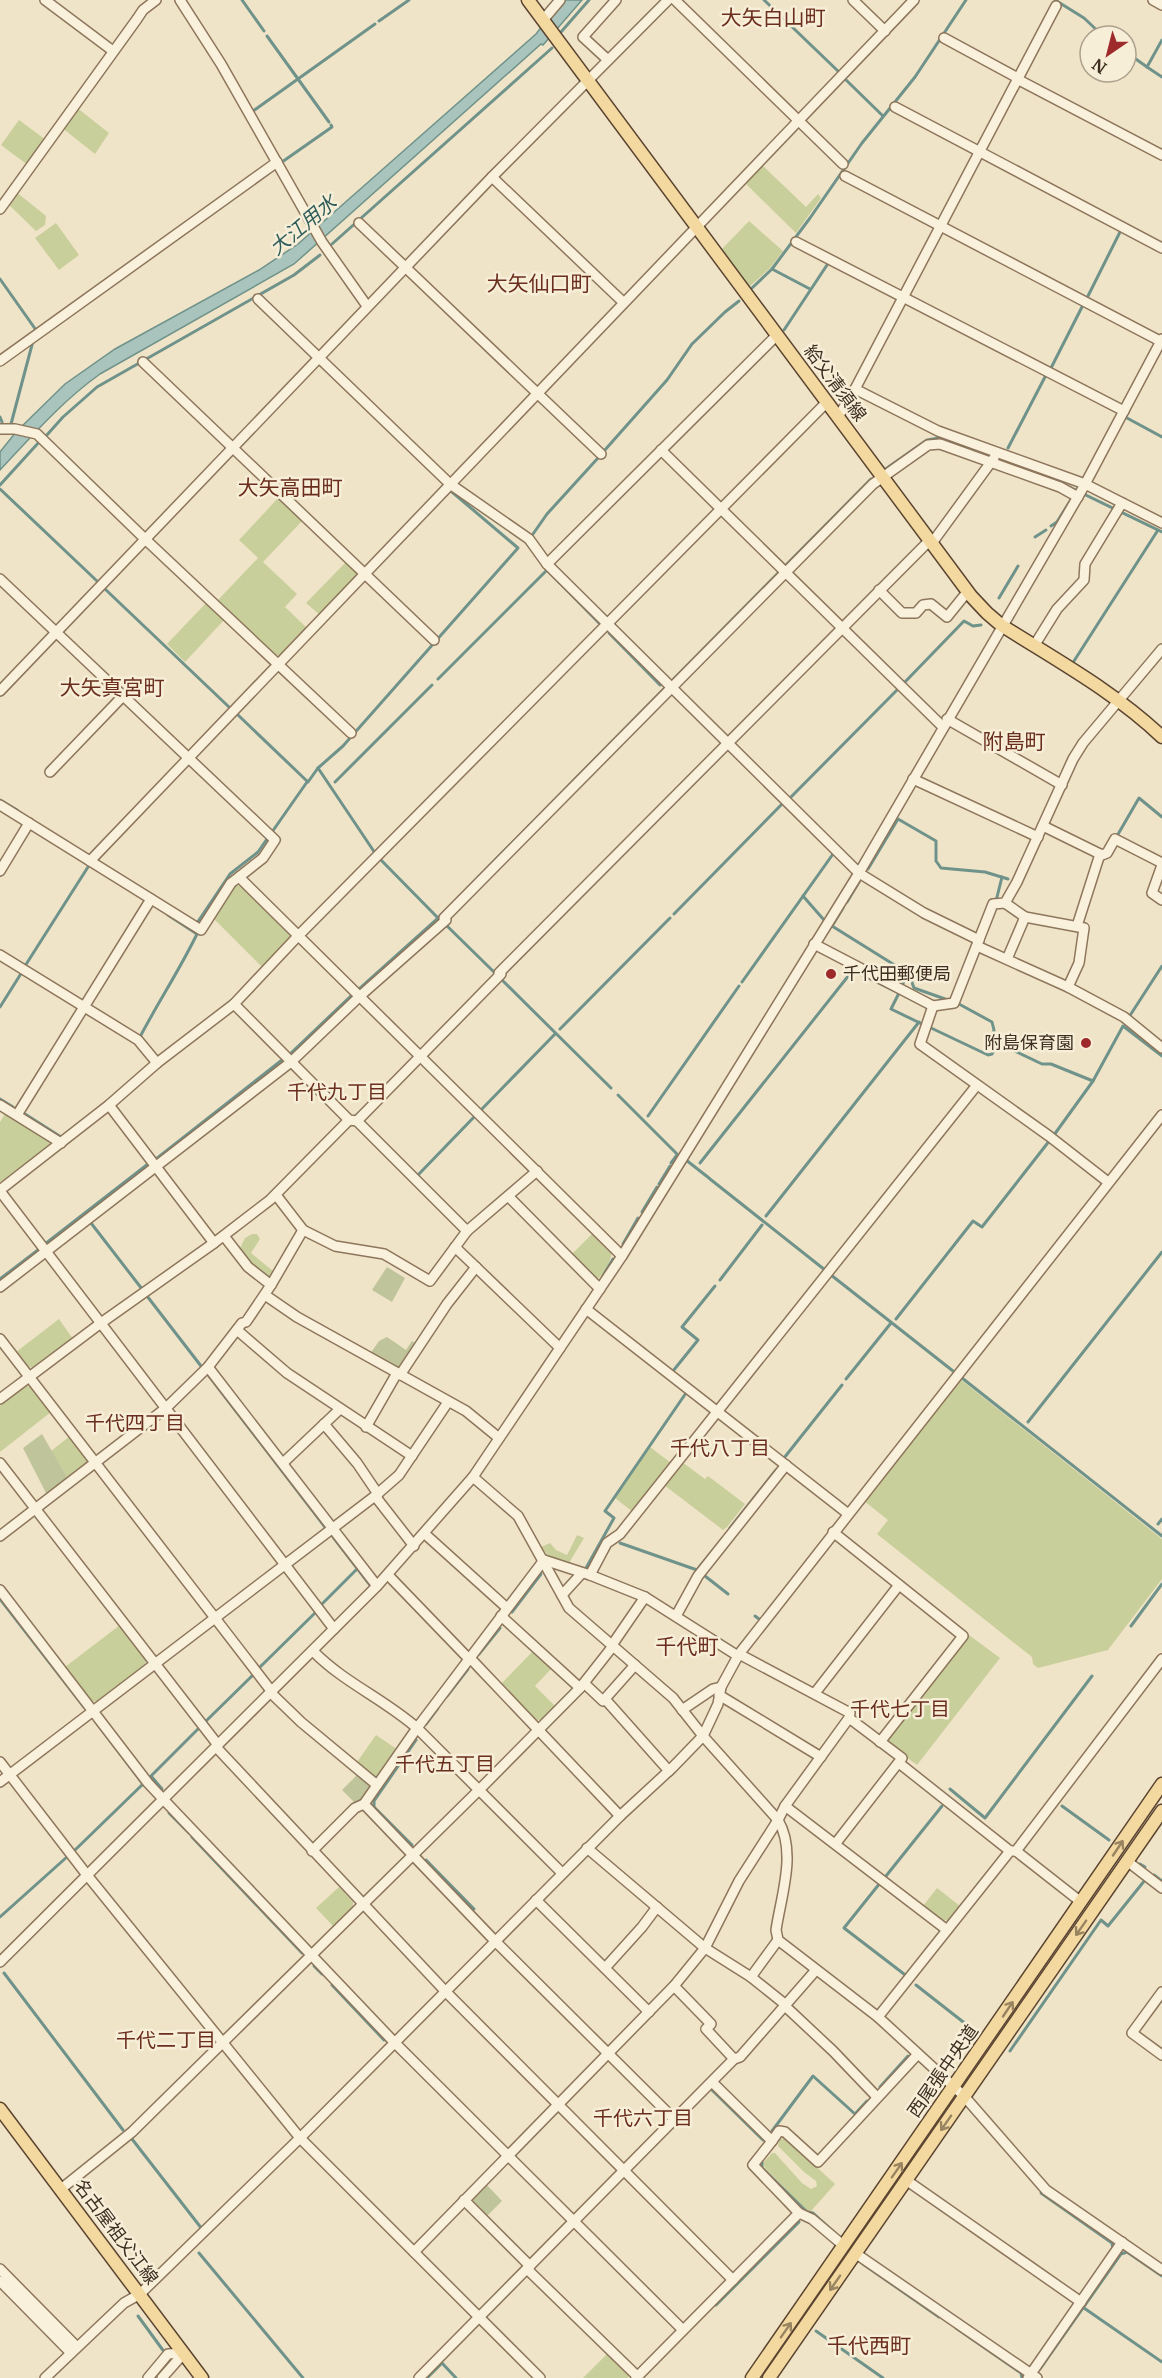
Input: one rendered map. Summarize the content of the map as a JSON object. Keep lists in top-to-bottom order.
{
  "streets": {
    "main road": ["給父清須線", "西尾張中央道", "名古屋祖父江線"]
  },
  "districts": [
    "大矢白山町",
    "大矢仙口町",
    "大矢高田町",
    "大矢真宮町",
    "附島町",
    "千代九丁目",
    "千代四丁目",
    "千代八丁目",
    "千代町",
    "千代七丁目",
    "千代五丁目",
    "千代二丁目",
    "千代六丁目",
    "千代西町"
  ],
  "water": ["大江用水"],
  "places": ["千代田郵便局", "附島保育園"],
  "north": "bottom left"
}
